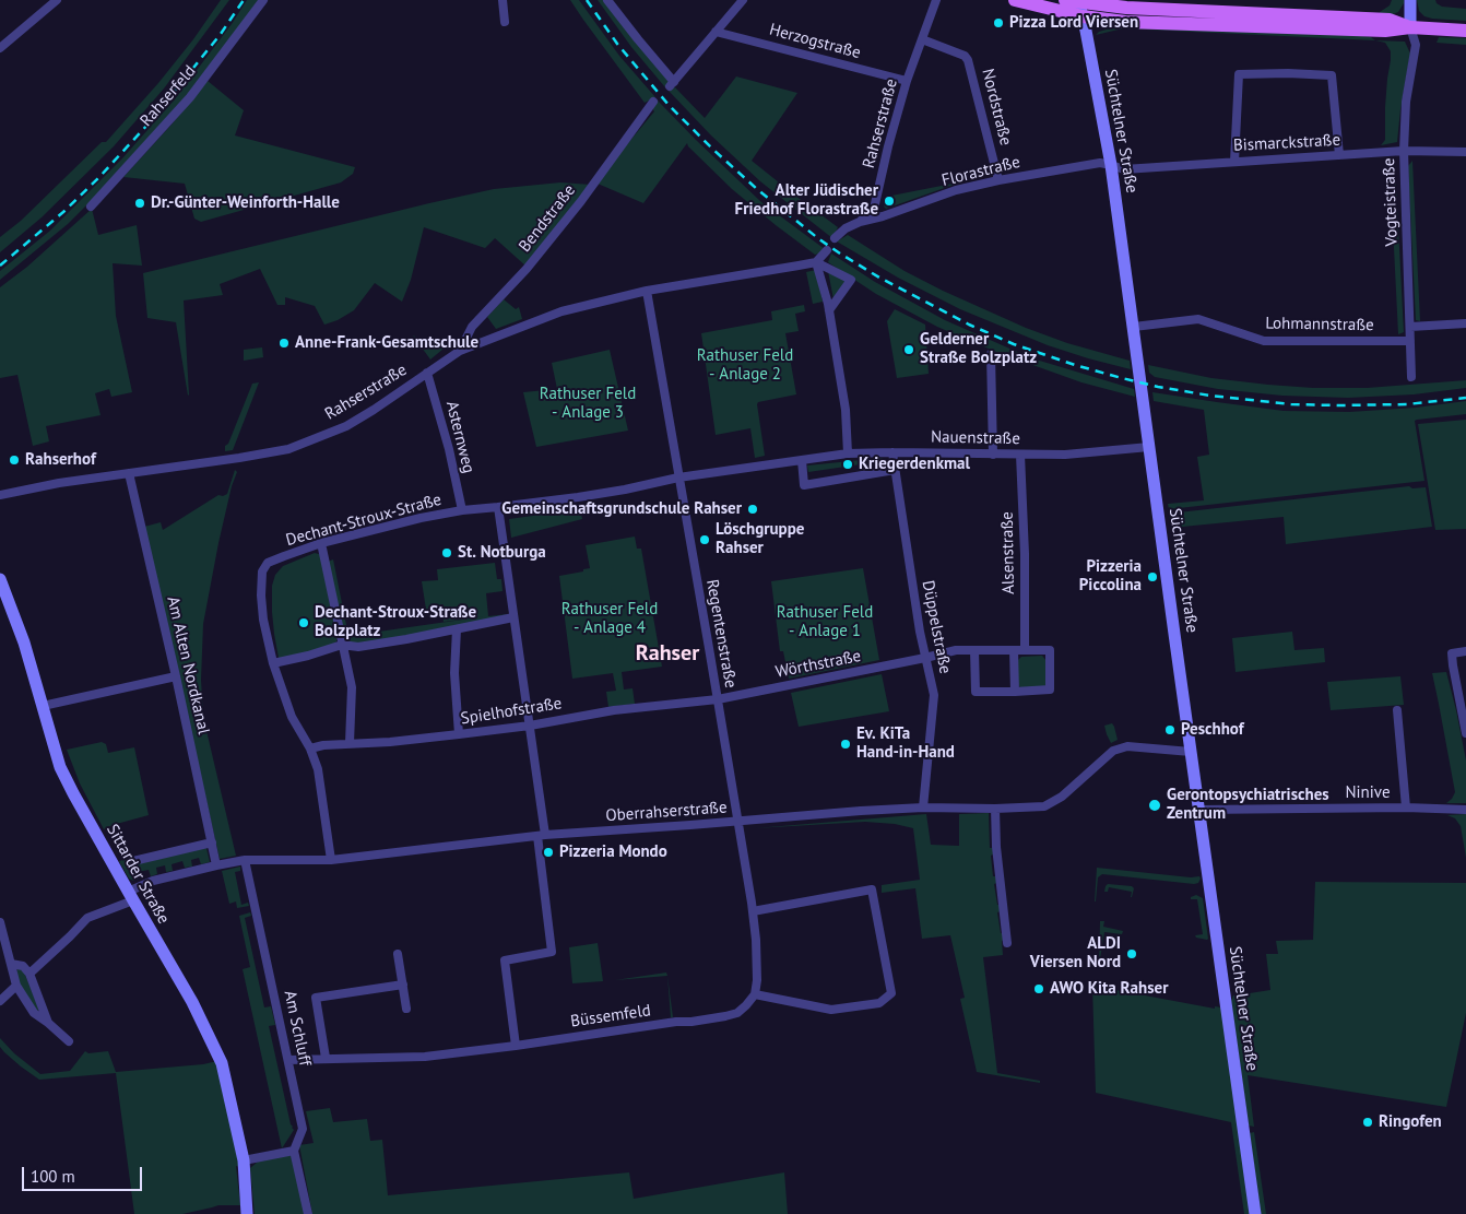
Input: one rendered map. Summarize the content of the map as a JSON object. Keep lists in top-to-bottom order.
{
  "streets": {
    "main road": ["Süchtelner Straße", "Sittarder Straße"],
    "street": [
      "Herzogstraße",
      "Rahserfeld",
      "Nordstraße",
      "Rahserstraße",
      "Bismarckstraße",
      "Florastraße",
      "Vogteistraße",
      "Bendstraße",
      "Lohmannstraße",
      "Asternweg",
      "Nauenstraße",
      "Dechant-Stroux-Straße",
      "Alsenstraße",
      "Düppelstraße",
      "Regentenstraße",
      "Wörthstraße",
      "Am Alten Nordkanal",
      "Spielhofstraße",
      "Ninive",
      "Oberrahserstraße",
      "Büssemfeld",
      "Am Schluff"
    ]
  },
  "crossings": [
    ["Herzogstraße", "Rahserstraße"],
    ["Nordstraße", "Rahserstraße"],
    ["Nordstraße", "Florastraße"],
    ["Rahserstraße", "Florastraße"],
    ["Rahserstraße", "Bendstraße"],
    ["Rahserstraße", "Asternweg"],
    ["Rahserstraße", "Regentenstraße"],
    ["Rahserstraße", "Am Alten Nordkanal"],
    ["Süchtelner Straße", "Bismarckstraße"],
    ["Süchtelner Straße", "Florastraße"],
    ["Süchtelner Straße", "Lohmannstraße"],
    ["Süchtelner Straße", "Nauenstraße"],
    ["Süchtelner Straße", "Ninive"],
    ["Süchtelner Straße", "Oberrahserstraße"],
    ["Bismarckstraße", "Florastraße"],
    ["Bismarckstraße", "Vogteistraße"],
    ["Vogteistraße", "Lohmannstraße"],
    ["Asternweg", "Dechant-Stroux-Straße"],
    ["Nauenstraße", "Dechant-Stroux-Straße"],
    ["Nauenstraße", "Alsenstraße"],
    ["Nauenstraße", "Düppelstraße"],
    ["Nauenstraße", "Regentenstraße"],
    ["Dechant-Stroux-Straße", "Regentenstraße"],
    ["Dechant-Stroux-Straße", "Spielhofstraße"],
    ["Dechant-Stroux-Straße", "Oberrahserstraße"],
    ["Düppelstraße", "Wörthstraße"],
    ["Düppelstraße", "Oberrahserstraße"],
    ["Regentenstraße", "Wörthstraße"],
    ["Regentenstraße", "Spielhofstraße"],
    ["Regentenstraße", "Oberrahserstraße"],
    ["Wörthstraße", "Spielhofstraße"],
    ["Am Alten Nordkanal", "Oberrahserstraße"],
    ["Oberrahserstraße", "Sittarder Straße"],
    ["Oberrahserstraße", "Am Schluff"],
    ["Büssemfeld", "Am Schluff"]
  ],
  "districts": ["Rahser"],
  "parks": [
    "Rathuser Feld - Anlage 2",
    "Rathuser Feld - Anlage 3",
    "Rathuser Feld - Anlage 4",
    "Rathuser Feld - Anlage 1"
  ],
  "places": [
    "Pizza Lord Viersen",
    "Alter Jüdischer Friedhof Florastraße",
    "Dr.-Günter-Weinforth-Halle",
    "Anne-Frank-Gesamtschule",
    "Gelderner Straße Bolzplatz",
    "Rahserhof",
    "Kriegerdenkmal",
    "Gemeinschaftsgrundschule Rahser",
    "Löschgruppe Rahser",
    "St. Notburga",
    "Pizzeria Piccolina",
    "Dechant-Stroux-Straße Bolzplatz",
    "Peschhof",
    "Ev. KiTa Hand-in-Hand",
    "Gerontopsychiatrisches Zentrum",
    "Pizzeria Mondo",
    "ALDI Viersen Nord",
    "AWO Kita Rahser",
    "Ringofen"
  ],
  "scale_bar": "100 m"
}
